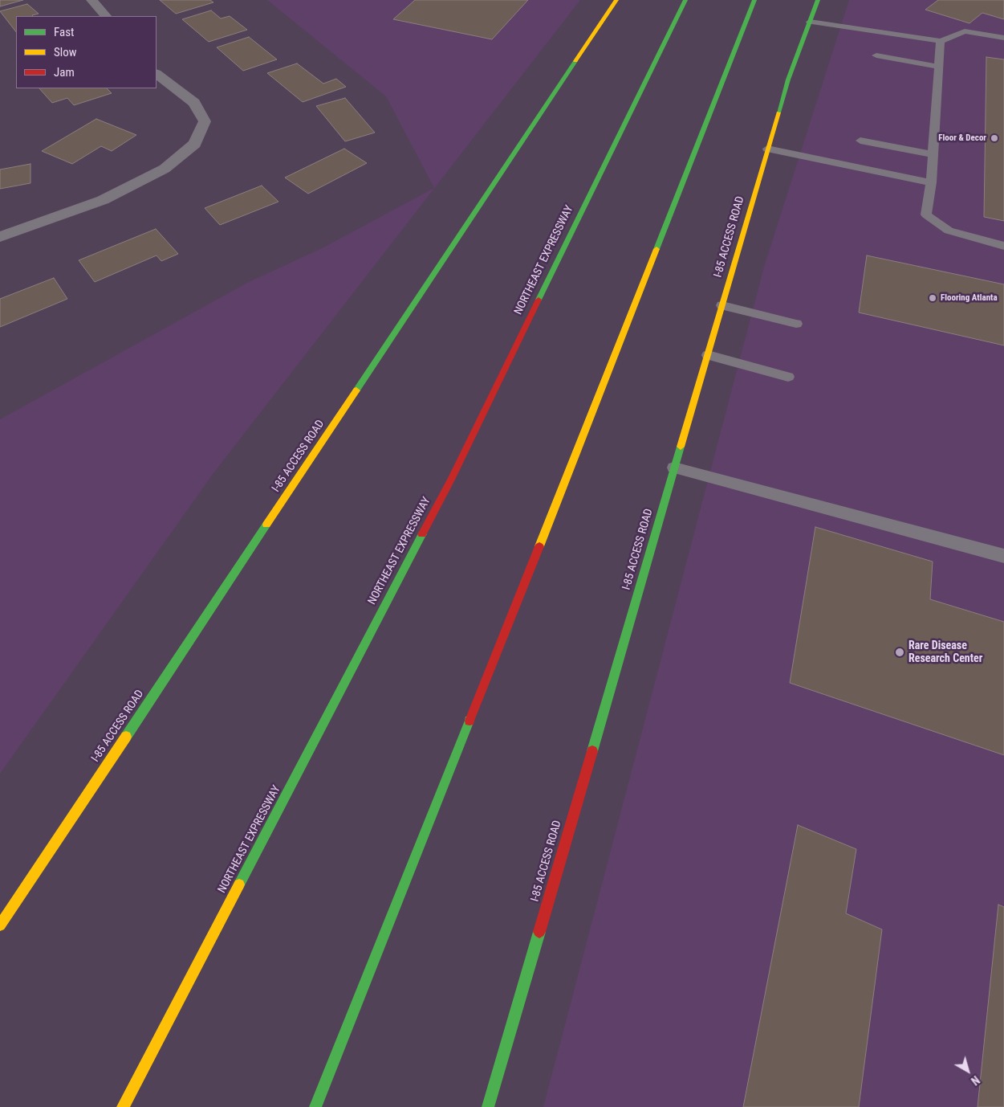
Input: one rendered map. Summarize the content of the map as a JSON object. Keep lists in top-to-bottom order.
{
  "streets": {
    "main road": ["I-85 ACCESS ROAD", "NORTHEAST EXPRESSWAY"]
  },
  "places": ["Floor & Decor", "Flooring Atlanta", "Rare Disease Research Center"],
  "legend": ["Fast", "Slow", "Jam"],
  "north": "bottom right"
}
